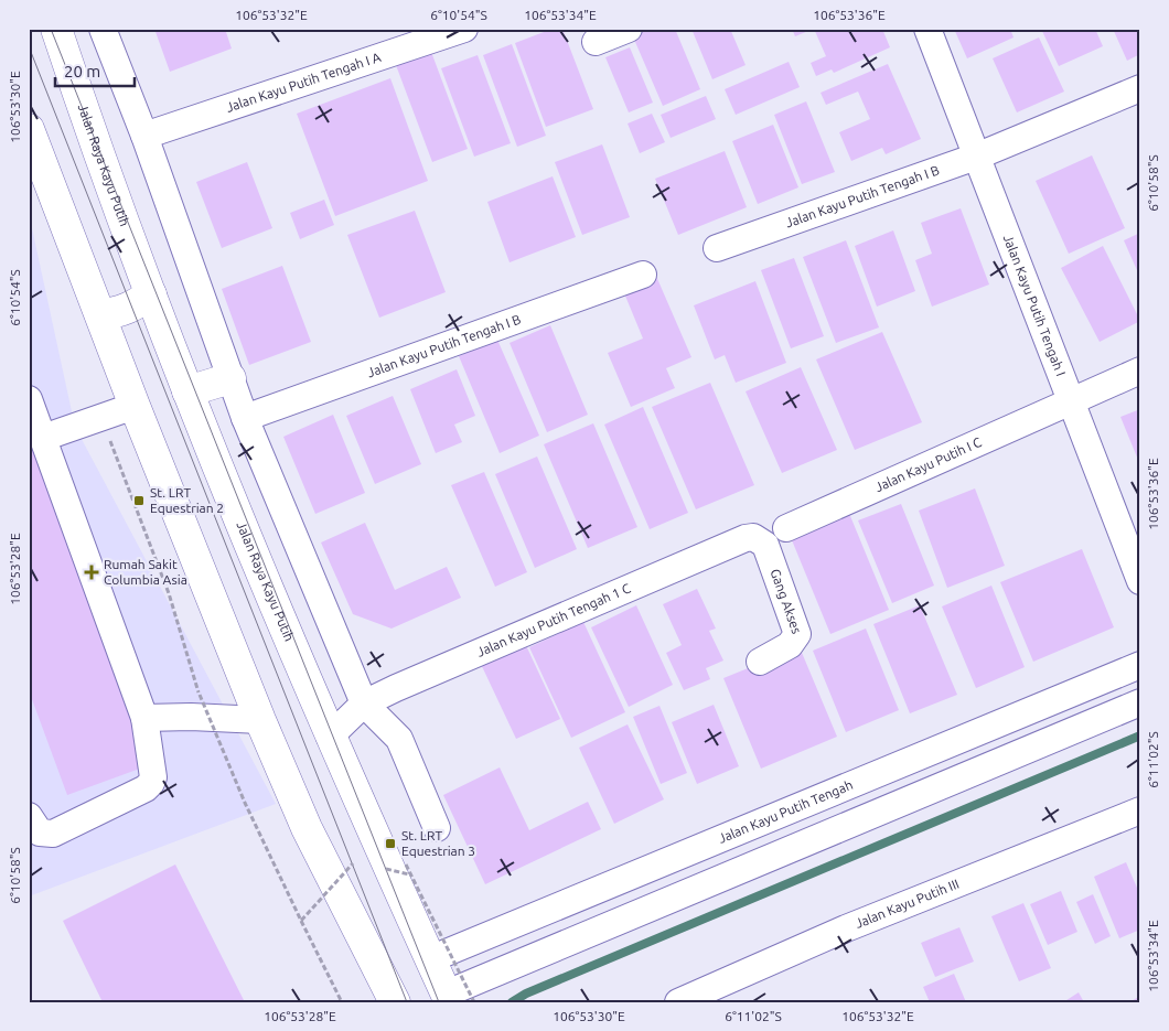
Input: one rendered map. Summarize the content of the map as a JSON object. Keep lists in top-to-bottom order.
{
  "streets": {
    "main road": ["Jalan Raya Kayu Putih"],
    "street": [
      "Jalan Kayu Putih Tengah I A",
      "Jalan Kayu Putih Tengah I B",
      "Jalan Kayu Putih Tengah I",
      "Jalan Kayu Putih I C",
      "Gang Akses",
      "Jalan Kayu Putih Tengah 1 C",
      "Jalan Kayu Putih Tengah",
      "Jalan Kayu Putih III"
    ]
  },
  "crossings": [
    ["Jalan Raya Kayu Putih", "Jalan Kayu Putih Tengah"],
    ["Jalan Kayu Putih Tengah I B", "Jalan Kayu Putih Tengah I"],
    ["Jalan Kayu Putih Tengah I", "Jalan Kayu Putih I C"],
    ["Gang Akses", "Jalan Kayu Putih Tengah 1 C"]
  ],
  "places": {
    "transit": ["St. LRT Equestrian 2", "St. LRT Equestrian 3"],
    "health": ["Rumah Sakit Columbia Asia"]
  },
  "scale_bar": "20 m",
  "coordinates": [
    "106°53'32\"E",
    "6°10'54\"S",
    "106°53'34\"E",
    "106°53'36\"E",
    "106°53'30\"E",
    "6°10'58\"S",
    "106°53'28\"E",
    "6°11'02\"S"
  ]
}
